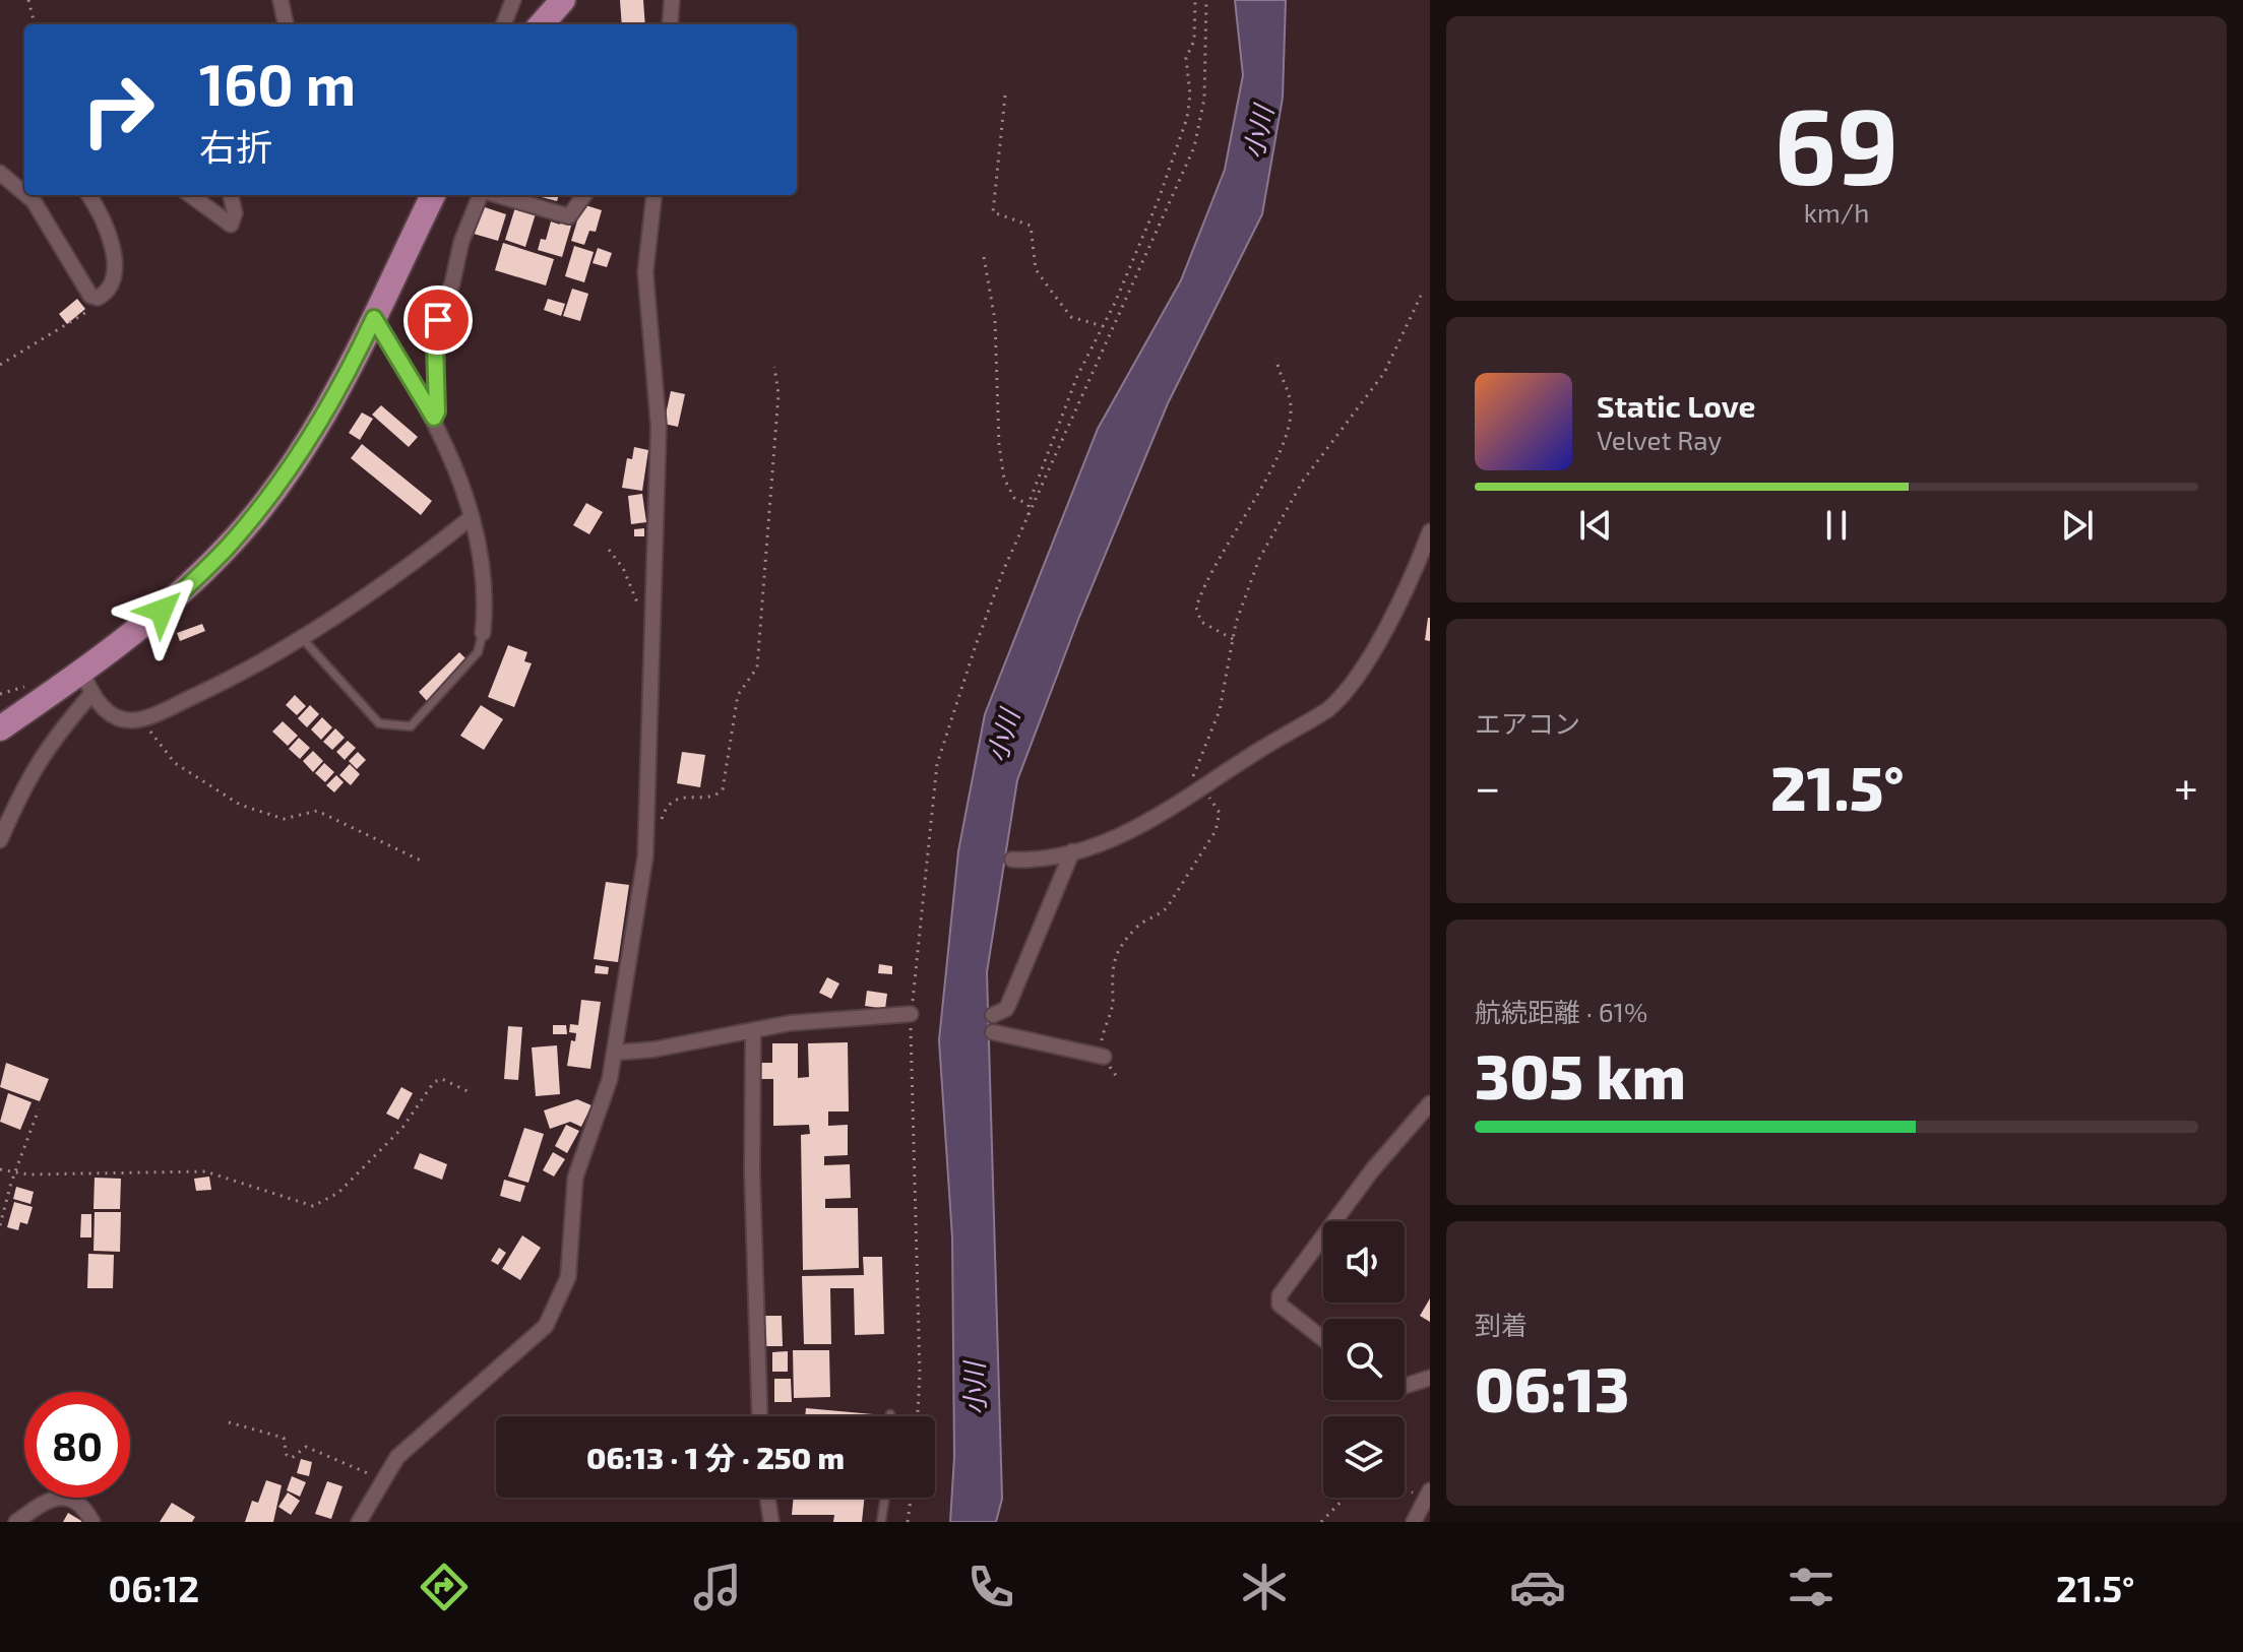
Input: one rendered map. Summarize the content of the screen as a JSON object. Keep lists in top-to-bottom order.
{
  "water": ["小川"],
  "page": {
    "tile": [
      ["69", "km/h"],
      "エアコン",
      ["航続距離 · 61%", "305 km"],
      ["到着", "06:13"]
    ],
    "turn": ["160 m", "右折"],
    "song": ["Static Love", "Velvet Ray"],
    "heat": ["−", "21.5°", "+"],
    "limit": "80",
    "trip": "06:13 · 1 分 · 250 m",
    "tabs": ["06:12", "21.5°"]
  }
}
